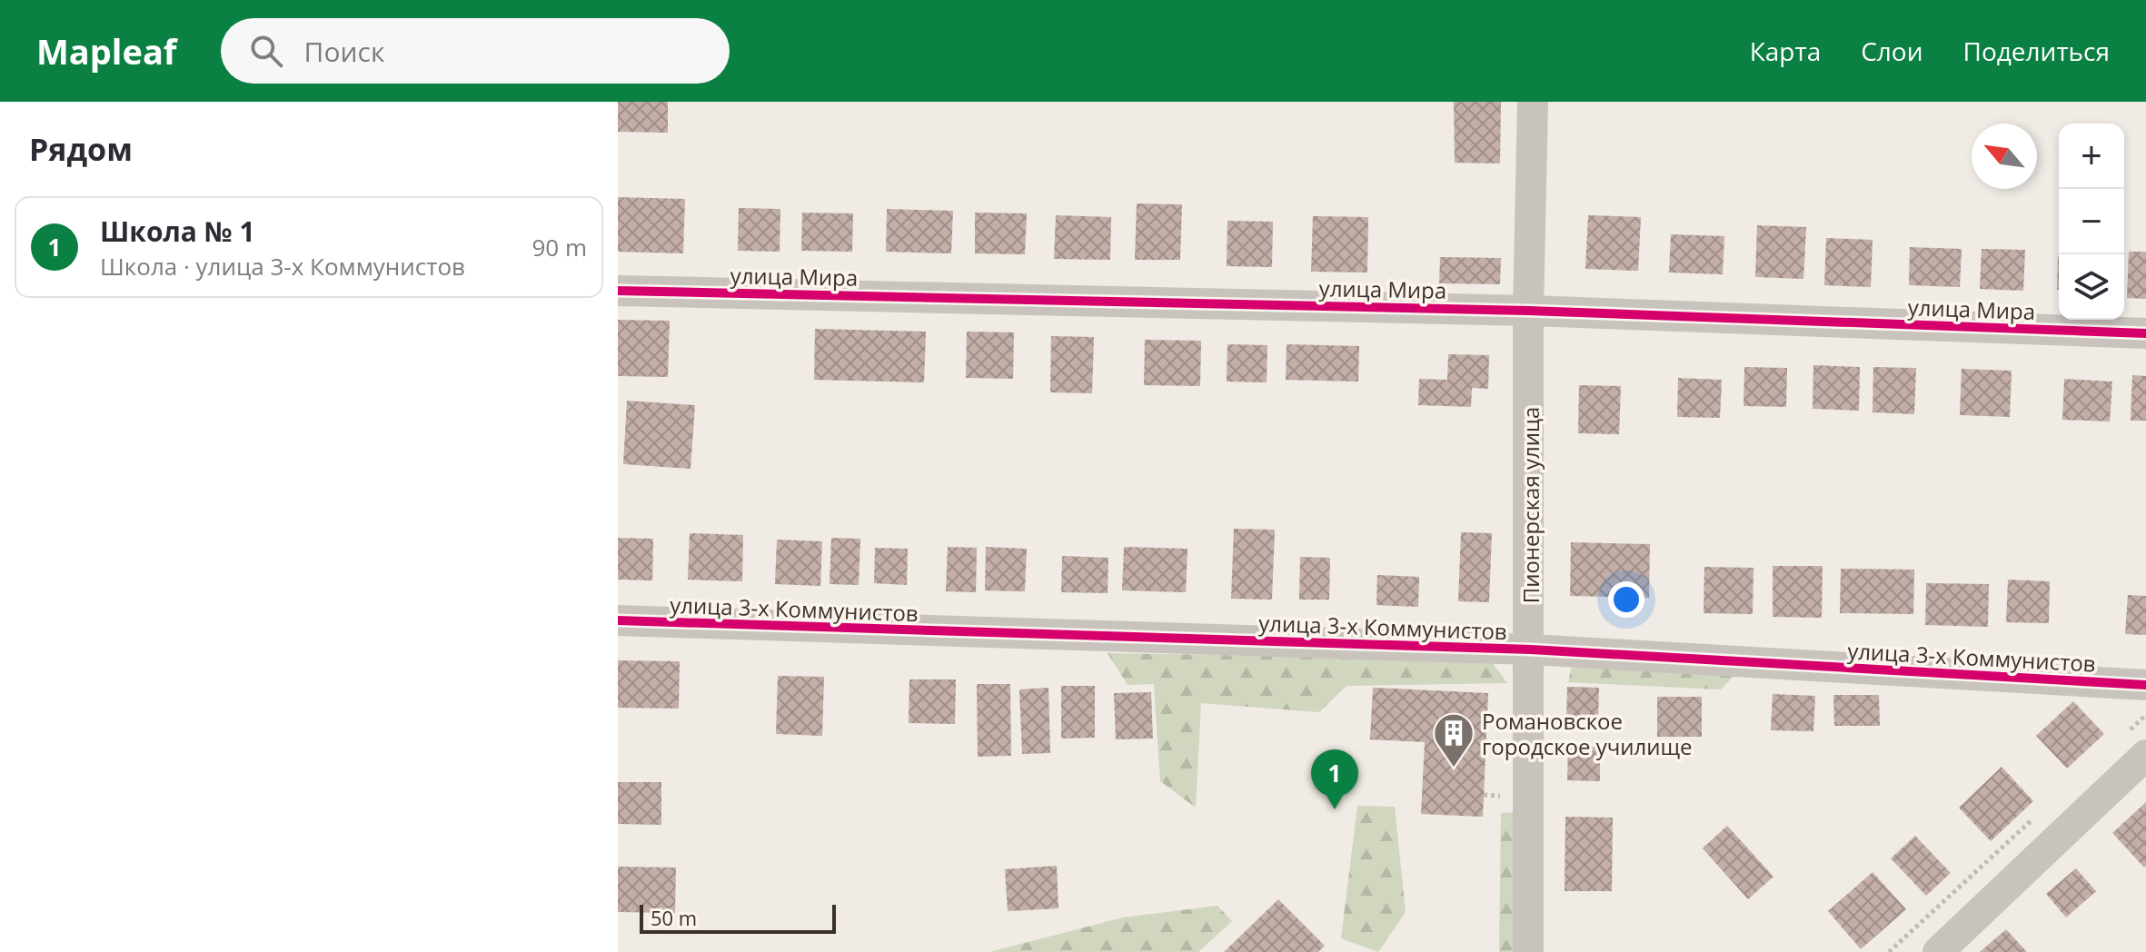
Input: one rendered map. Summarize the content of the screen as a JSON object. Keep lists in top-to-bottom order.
{
  "streets": {
    "street": ["улица Мира", "Пионерская улица", "улица 3-х Коммунистов"]
  },
  "crossings": [
    ["улица Мира", "Пионерская улица"],
    ["Пионерская улица", "улица 3-х Коммунистов"]
  ],
  "places": {
    "building": ["Романовское городское училище"]
  },
  "scale_bar": "50 m",
  "north": "top left",
  "page": {
    "header": "Mapleaf",
    "search": "Поиск",
    "nav": ["Карта", "Слои", "Поделиться"],
    "heading": "Рядом",
    "map_buttons": ["+", "−"],
    "list": [
      {
        "mark": "1",
        "name": "Школа № 1",
        "note": "Школа · улица 3-х Коммунистов",
        "value": "90 m"
      }
    ],
    "pins": "1",
    "scale": "50 m"
  }
}
